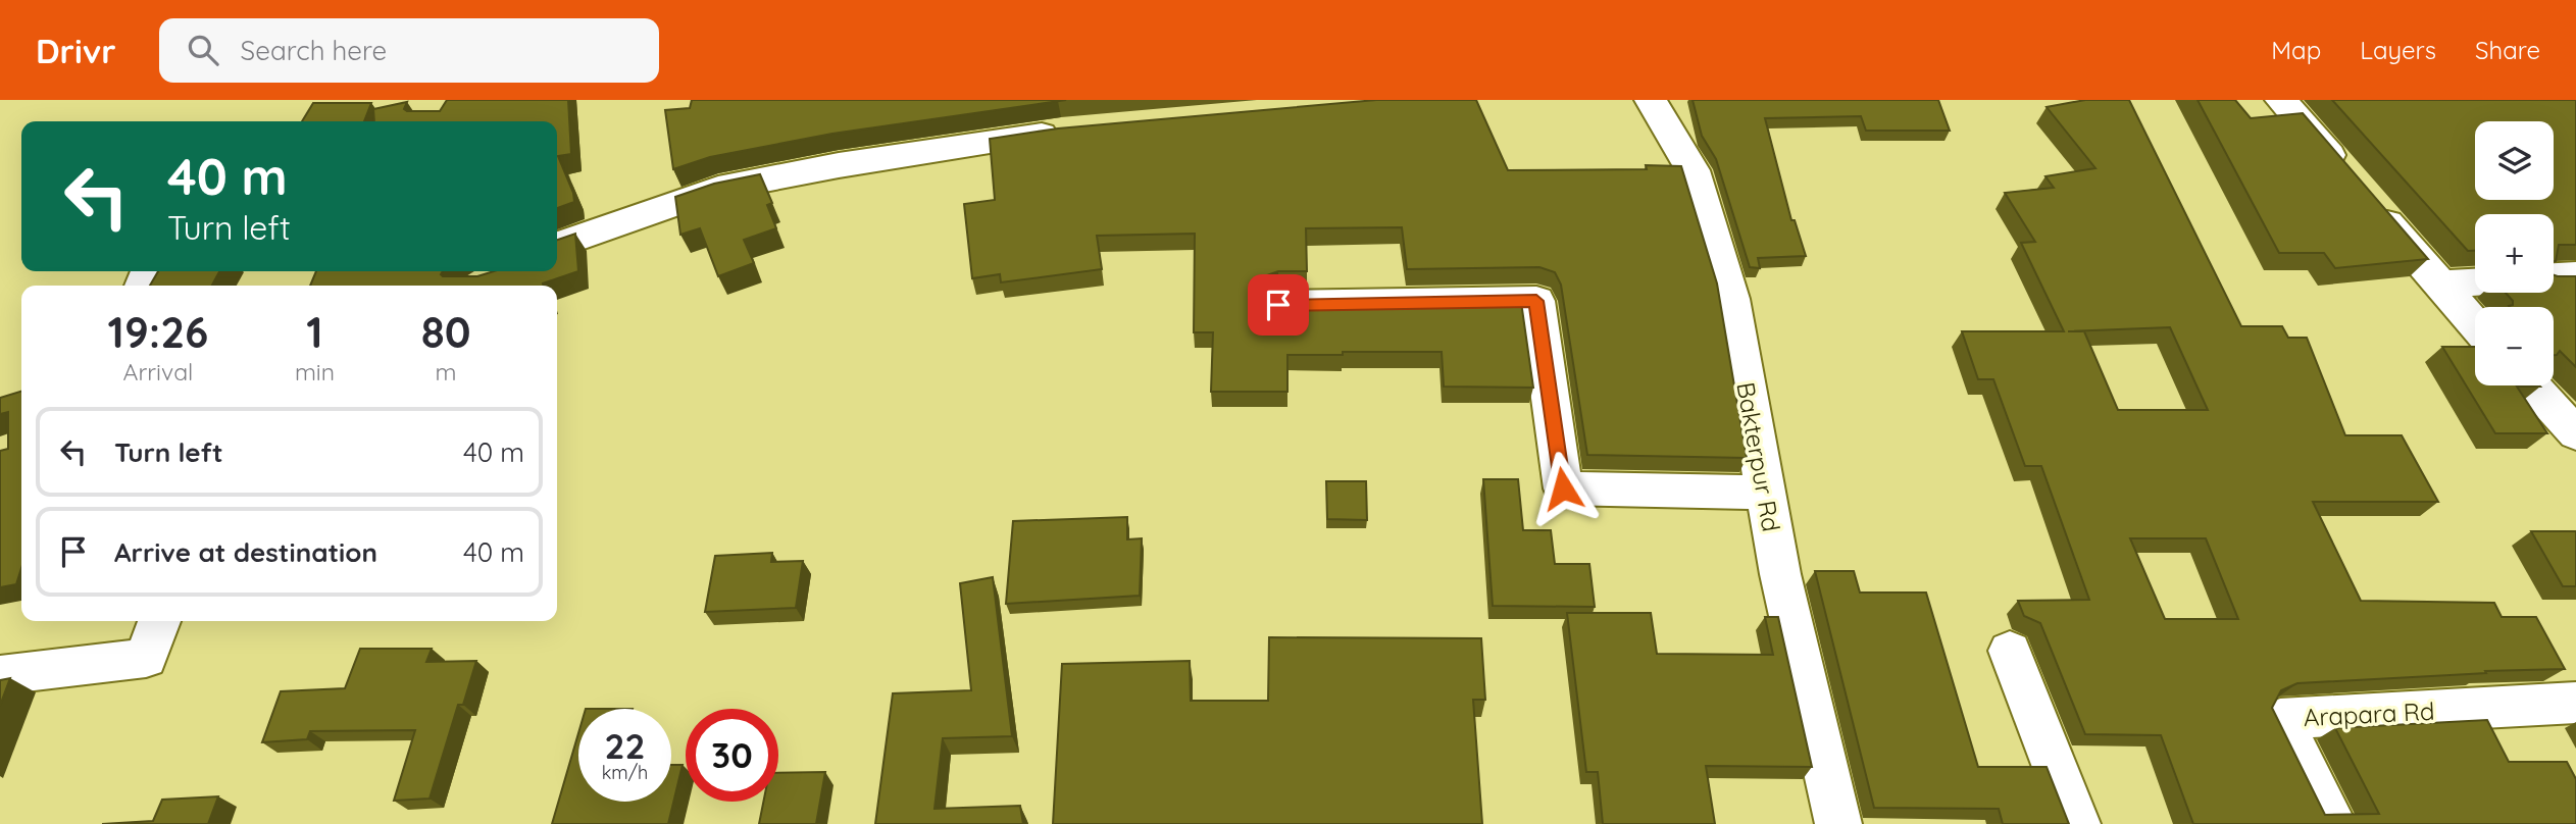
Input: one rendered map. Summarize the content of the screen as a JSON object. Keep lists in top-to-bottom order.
{
  "streets": {
    "street": ["Bakterpur Rd", "Arapara Rd"]
  },
  "page": {
    "header": "Drivr",
    "search": "Search here",
    "nav": ["Map", "Layers", "Share"],
    "map_buttons": ["+", "−"],
    "turn": ["40 m", "Turn left"],
    "eta": [
      "19:26",
      "Arrival",
      "1",
      "min",
      "80",
      "m"
    ],
    "list": [
      {
        "name": "Turn left",
        "value": "40 m"
      },
      {
        "name": "Arrive at destination",
        "value": "40 m"
      }
    ],
    "speed": "22 km/h",
    "limit": "30"
  }
}
